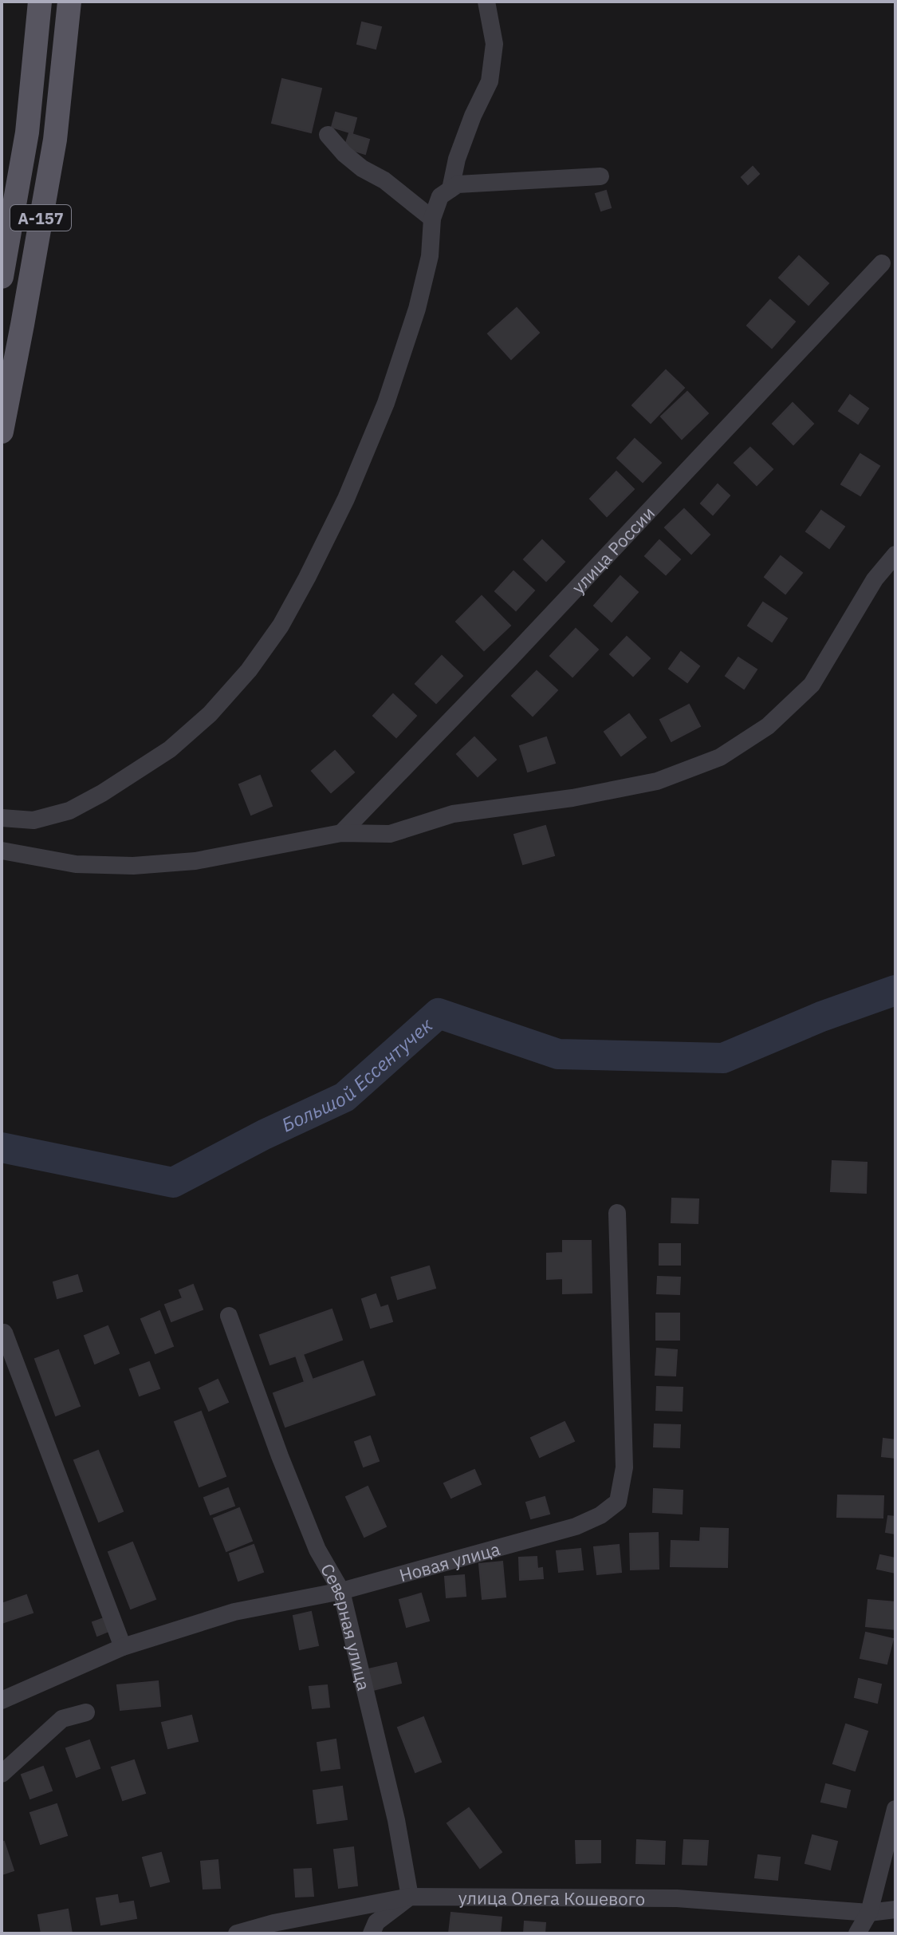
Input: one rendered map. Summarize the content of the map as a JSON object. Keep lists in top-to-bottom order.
{
  "streets": {
    "main road": ["А-157"],
    "street": [
      "улица России",
      "Новая улица",
      "Северная улица",
      "улица Олега Кошевого"
    ]
  },
  "crossings": [
    ["Новая улица", "Северная улица"],
    ["Северная улица", "улица Олега Кошевого"]
  ],
  "water": ["Большой Ессентучек"]
}
